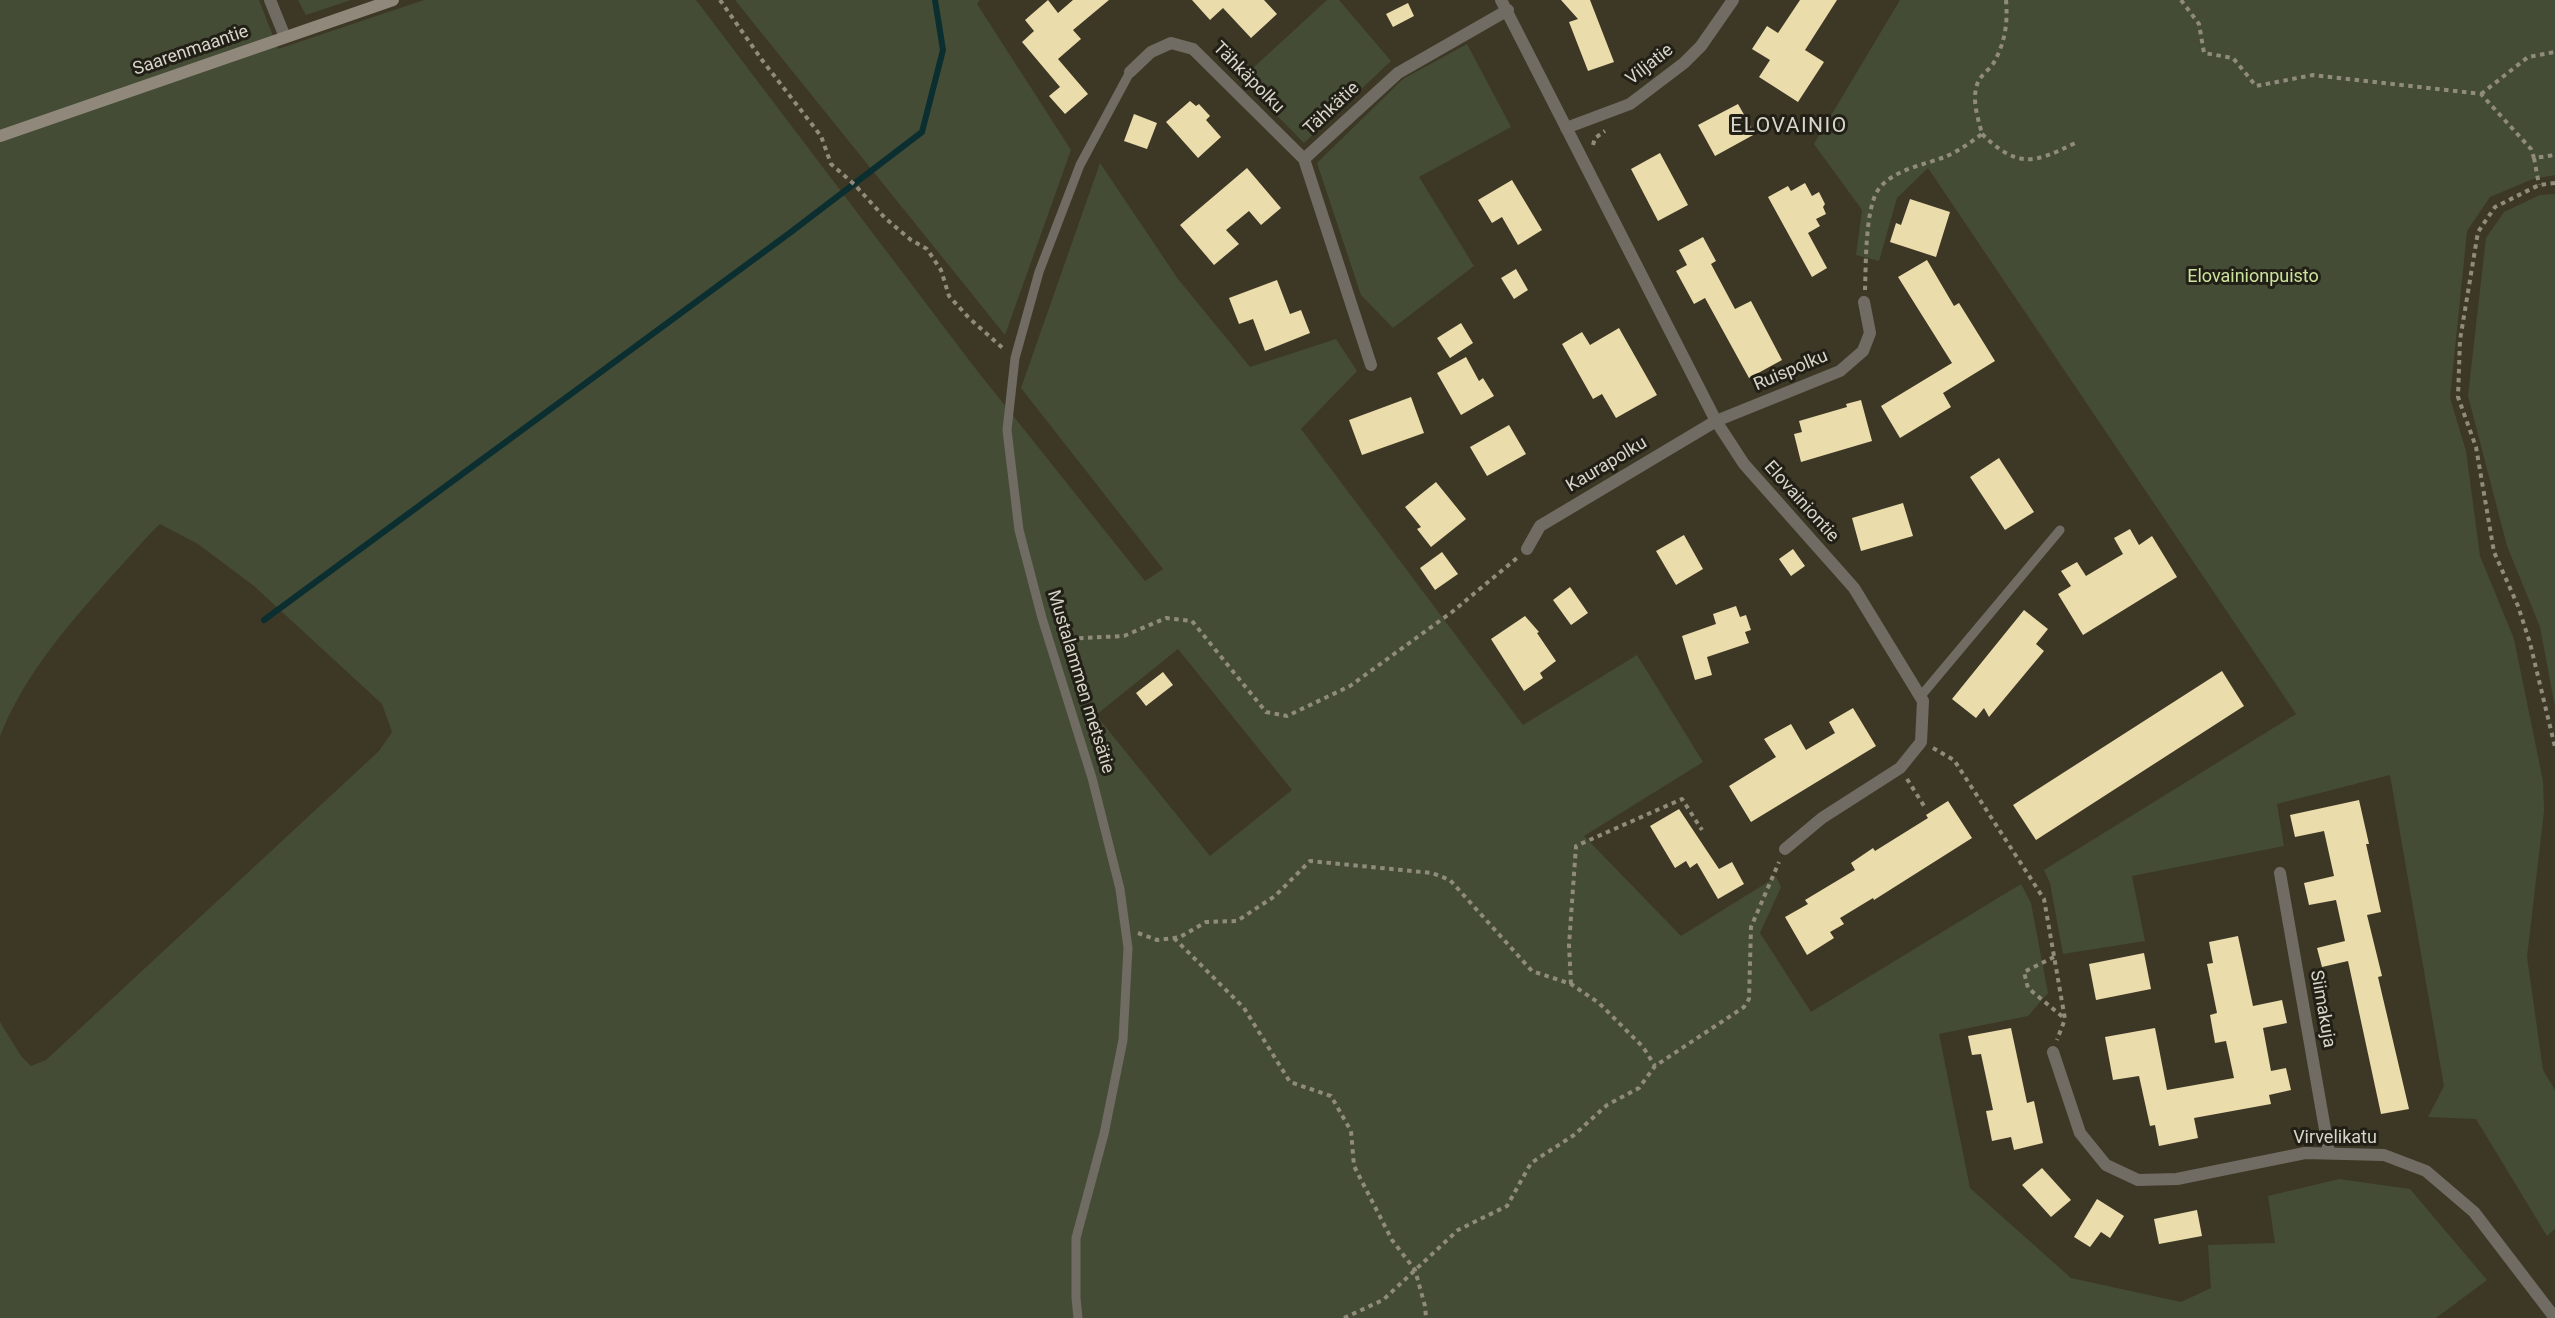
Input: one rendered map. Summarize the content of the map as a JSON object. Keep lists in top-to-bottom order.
{
  "streets": {
    "street": [
      "Saarenmaantie",
      "Viljatie",
      "Tähkäpolku",
      "Tähkätie",
      "Ruispolku",
      "Kaurapolku",
      "Elovainiontie",
      "Siimakuja",
      "Virvelikatu"
    ],
    "lane": ["Mustalammen metsätie"]
  },
  "crossings": [
    ["Viljatie", "Elovainiontie"],
    ["Tähkäpolku", "Tähkätie"],
    ["Tähkäpolku", "Mustalammen metsätie"],
    ["Tähkätie", "Elovainiontie"],
    ["Ruispolku", "Kaurapolku"],
    ["Ruispolku", "Elovainiontie"],
    ["Kaurapolku", "Elovainiontie"],
    ["Siimakuja", "Virvelikatu"]
  ],
  "districts": ["ELOVAINIO"],
  "parks": ["Elovainionpuisto"]
}
